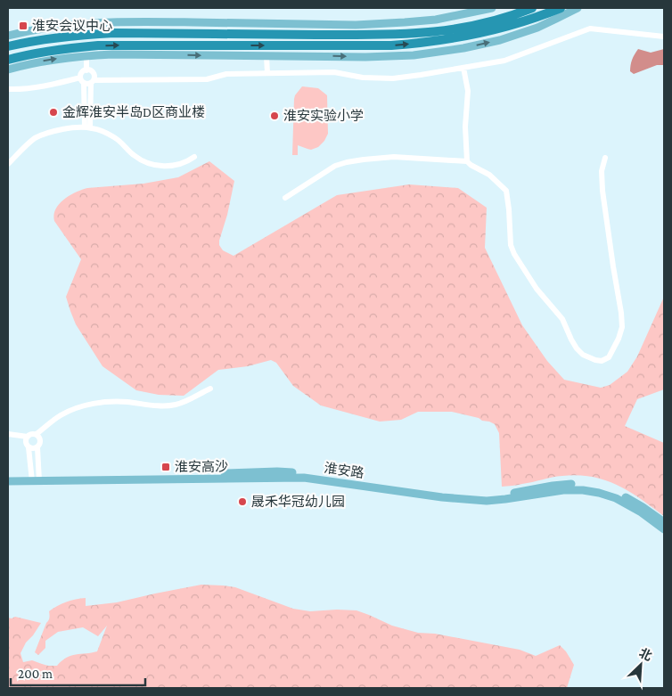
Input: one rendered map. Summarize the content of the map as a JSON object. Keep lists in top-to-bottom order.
{
  "streets": {
    "main road": ["淮安路"]
  },
  "places": {
    "transit": ["淮安会议中心", "淮安高沙"],
    "other": ["金辉淮安半岛D区商业楼", "淮安实验小学", "晟禾华冠幼儿园"]
  },
  "scale_bar": "200 m",
  "north": "top right"
}
